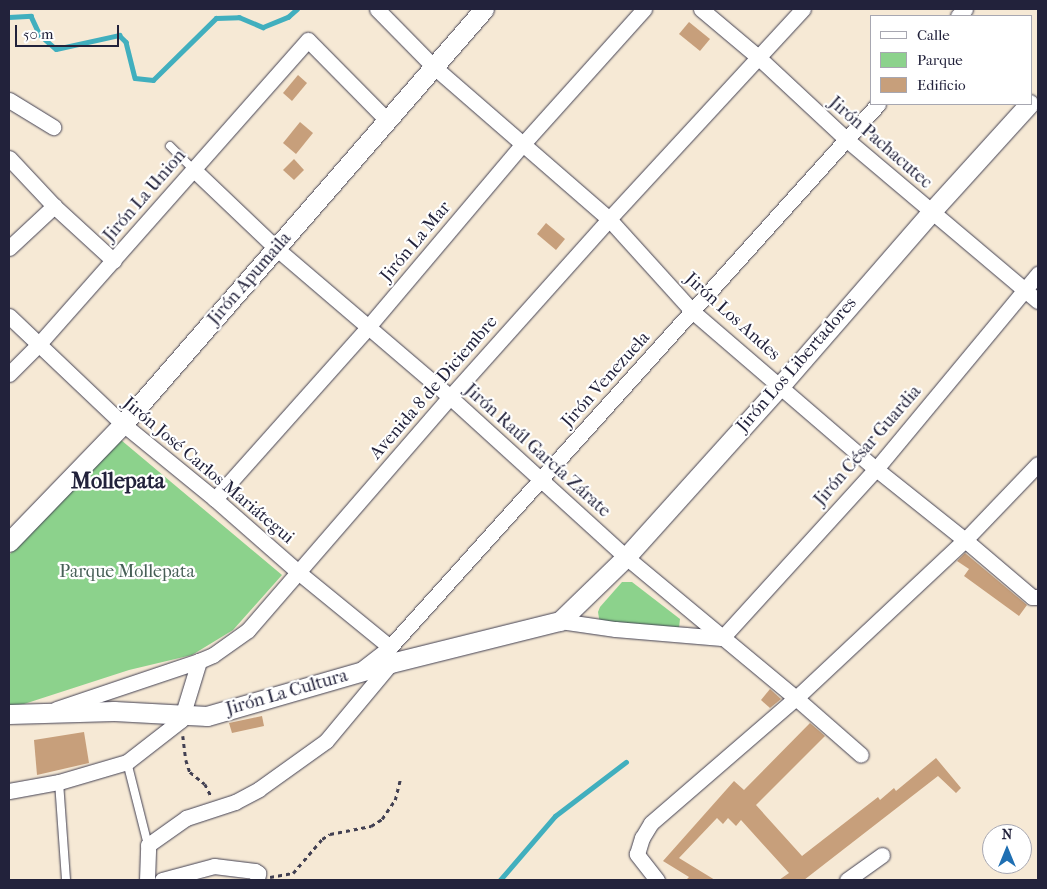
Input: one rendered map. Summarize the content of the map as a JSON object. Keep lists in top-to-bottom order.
{
  "streets": {
    "street": [
      "Jirón Pachacutec",
      "Jirón La Union",
      "Jirón La Mar",
      "Jirón Apumaila",
      "Jirón Los Andes",
      "Jirón Los Libertadores",
      "Jirón Venezuela",
      "Avenida 8 de Diciembre",
      "Jirón César Guardia",
      "Jirón Raúl García Zárate",
      "Jirón José Carlos Mariátegui",
      "Jirón La Cultura"
    ]
  },
  "crossings": [
    ["Jirón Pachacutec", "Jirón Los Libertadores"],
    ["Jirón Pachacutec", "Jirón Venezuela"],
    ["Jirón Pachacutec", "Avenida 8 de Diciembre"],
    ["Jirón Pachacutec", "Jirón César Guardia"],
    ["Jirón La Union", "Jirón Apumaila"],
    ["Jirón La Union", "Jirón Raúl García Zárate"],
    ["Jirón La Union", "Jirón José Carlos Mariátegui"],
    ["Jirón La Mar", "Jirón Los Andes"],
    ["Jirón La Mar", "Jirón Raúl García Zárate"],
    ["Jirón La Mar", "Jirón José Carlos Mariátegui"],
    ["Jirón Apumaila", "Jirón Los Andes"],
    ["Jirón Apumaila", "Jirón Raúl García Zárate"],
    ["Jirón Apumaila", "Jirón José Carlos Mariátegui"],
    ["Jirón Los Andes", "Jirón Los Libertadores"],
    ["Jirón Los Andes", "Jirón Venezuela"],
    ["Jirón Los Andes", "Avenida 8 de Diciembre"],
    ["Jirón Los Andes", "Jirón César Guardia"],
    ["Jirón Los Libertadores", "Jirón Raúl García Zárate"],
    ["Jirón Los Libertadores", "Jirón La Cultura"],
    ["Jirón Venezuela", "Jirón Raúl García Zárate"],
    ["Jirón Venezuela", "Jirón José Carlos Mariátegui"],
    ["Jirón Venezuela", "Jirón La Cultura"],
    ["Avenida 8 de Diciembre", "Jirón Raúl García Zárate"],
    ["Avenida 8 de Diciembre", "Jirón José Carlos Mariátegui"],
    ["Avenida 8 de Diciembre", "Jirón La Cultura"],
    ["Jirón César Guardia", "Jirón Raúl García Zárate"],
    ["Jirón José Carlos Mariátegui", "Jirón La Cultura"]
  ],
  "districts": ["Mollepata"],
  "parks": ["Parque Mollepata"],
  "legend": ["Calle", "Parque", "Edificio"],
  "scale_bar": "50 m",
  "north": "top"
}
